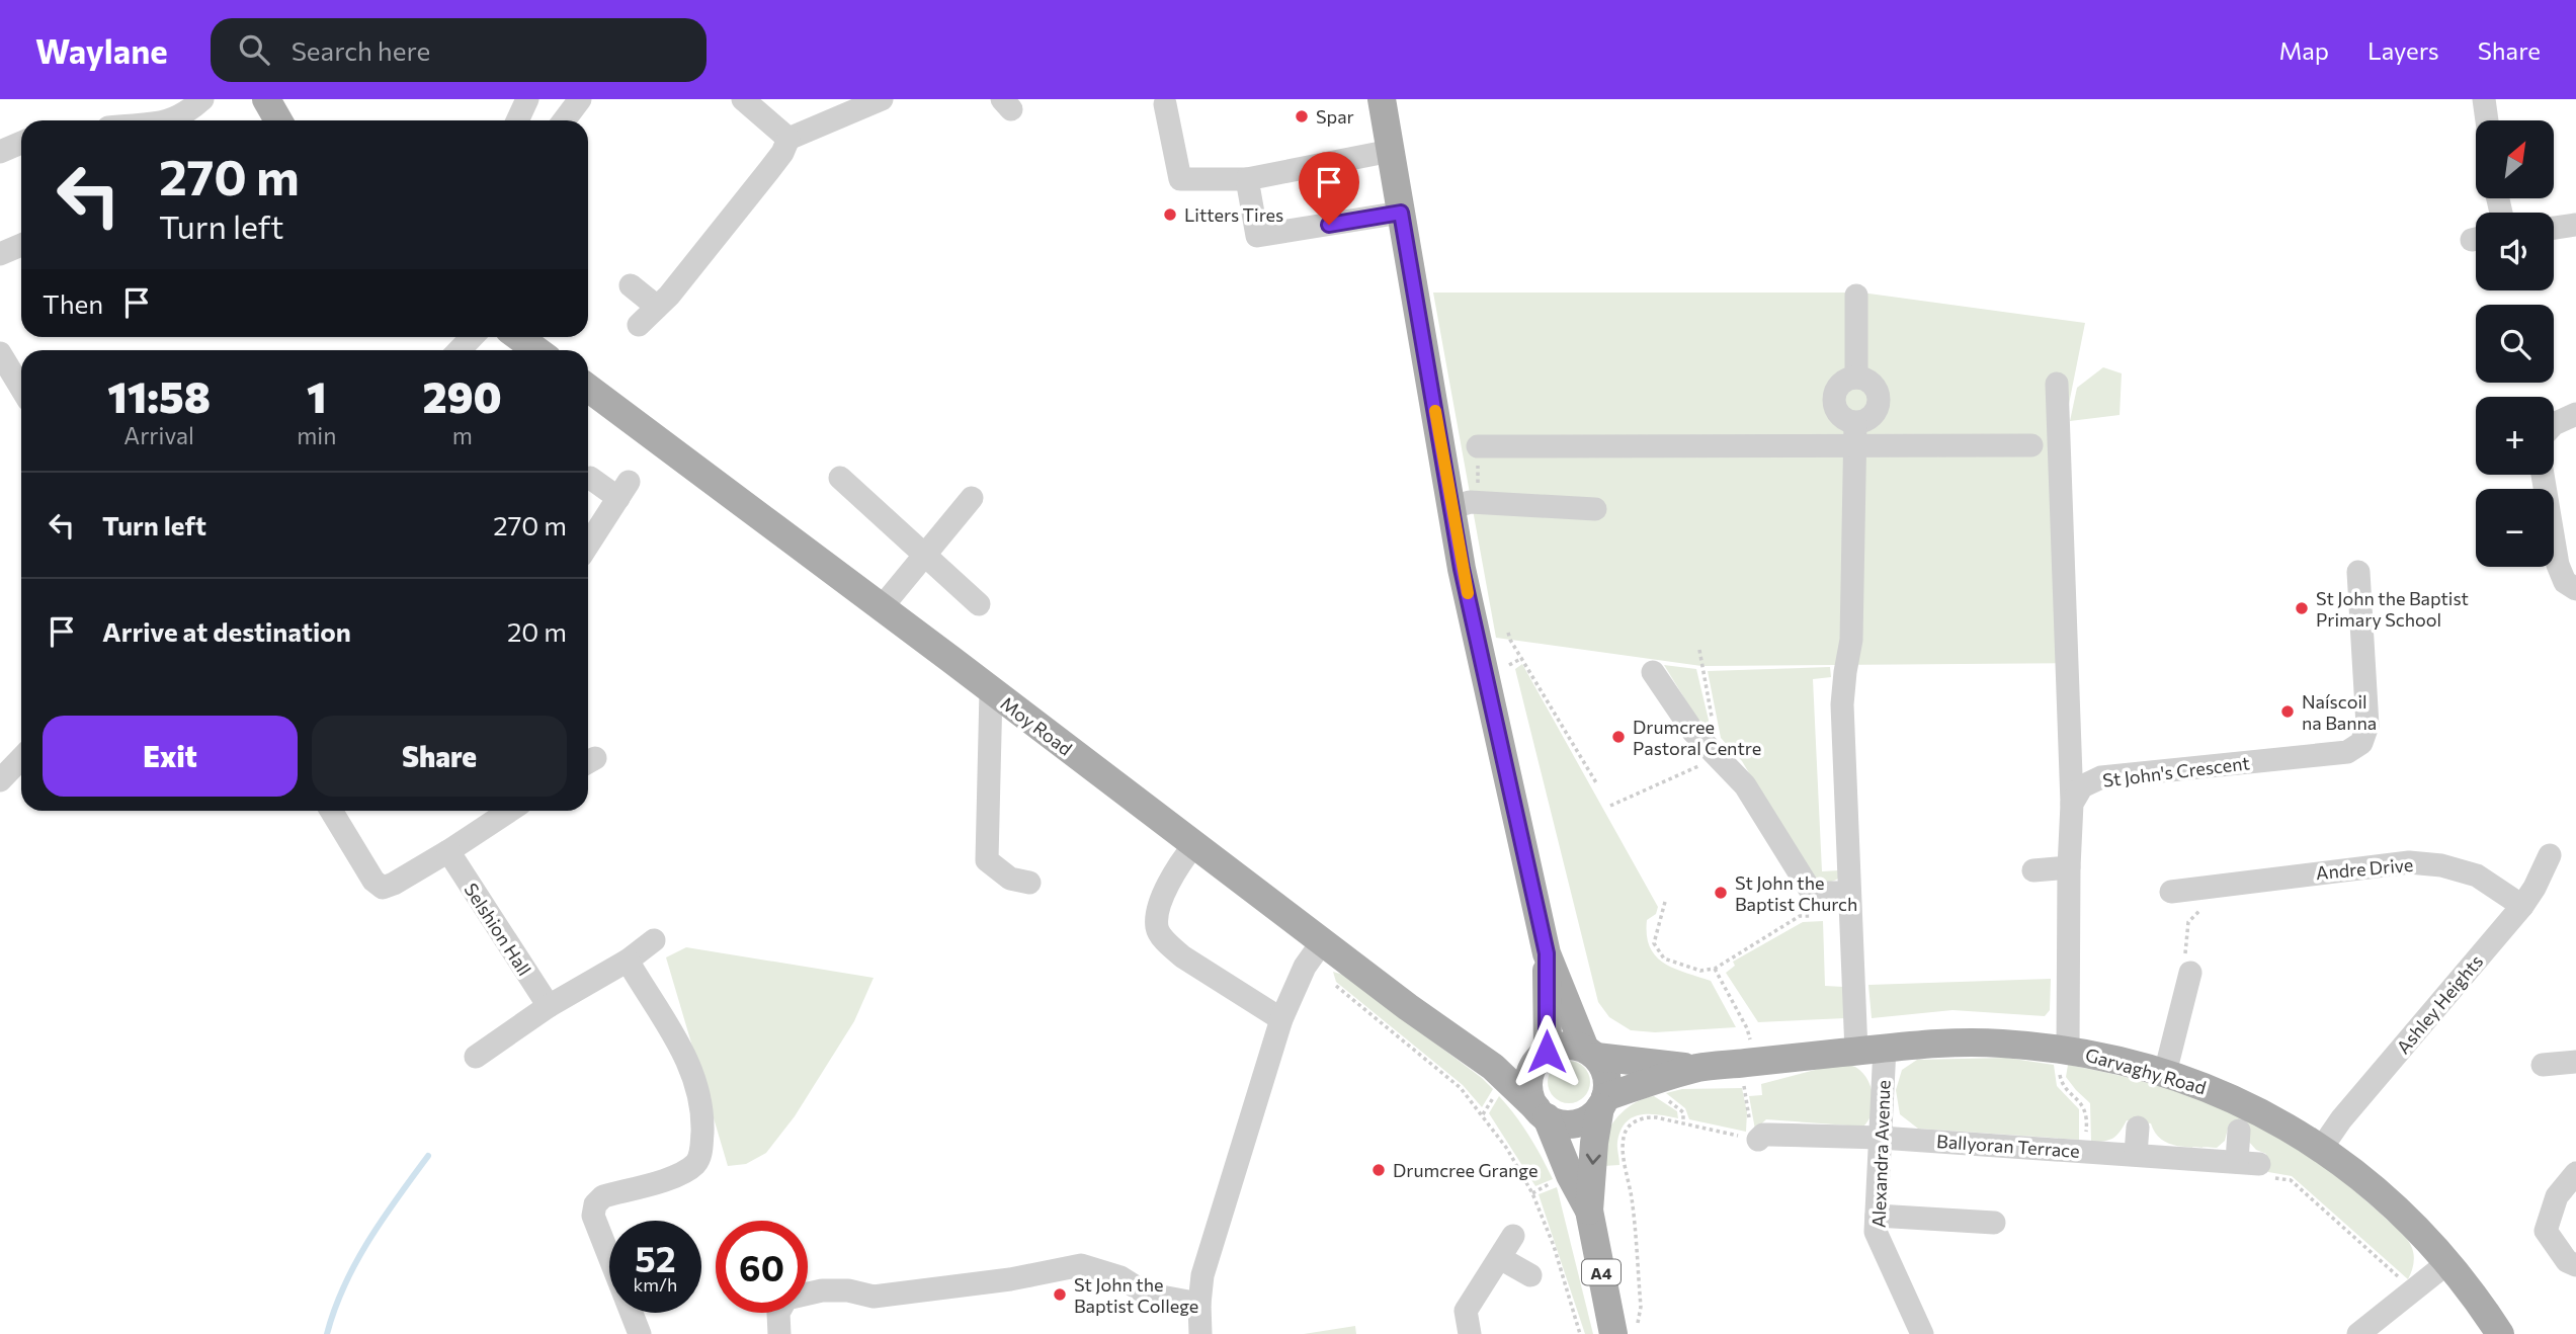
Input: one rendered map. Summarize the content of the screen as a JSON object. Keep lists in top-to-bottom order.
{
  "streets": {
    "main road": ["Moy Road", "Garvaghy Road", "A4"],
    "street": [
      "St John's Crescent",
      "Andre Drive",
      "Selshion Hall",
      "Ashley Heights",
      "Ballyoran Terrace",
      "Alexandra Avenue"
    ]
  },
  "crossings": [
    ["Moy Road", "Garvaghy Road"],
    ["Moy Road", "A4"],
    ["Andre Drive", "Ashley Heights"],
    ["Ashley Heights", "Garvaghy Road"],
    ["Garvaghy Road", "Alexandra Avenue"],
    ["Garvaghy Road", "A4"],
    ["Ballyoran Terrace", "Alexandra Avenue"]
  ],
  "places": [
    "Spar",
    "Litters Tires",
    "St John the Baptist Primary School",
    "Naíscoil na Banna",
    "Drumcree Pastoral Centre",
    "St John the Baptist Church",
    "Drumcree Grange",
    "St John the Baptist College"
  ],
  "north": "top right",
  "page": {
    "header": "Waylane",
    "search": "Search here",
    "nav": ["Map", "Layers", "Share"],
    "map_buttons": ["+", "−"],
    "turn": ["270 m", "Turn left"],
    "then": "Then",
    "eta": [
      "11:58",
      "Arrival",
      "1",
      "min",
      "290",
      "m"
    ],
    "list": [
      {
        "name": "Turn left",
        "value": "270 m"
      },
      {
        "name": "Arrive at destination",
        "value": "20 m"
      }
    ],
    "buttons": ["Exit", "Share"],
    "speed": "52 km/h",
    "limit": "60"
  }
}
